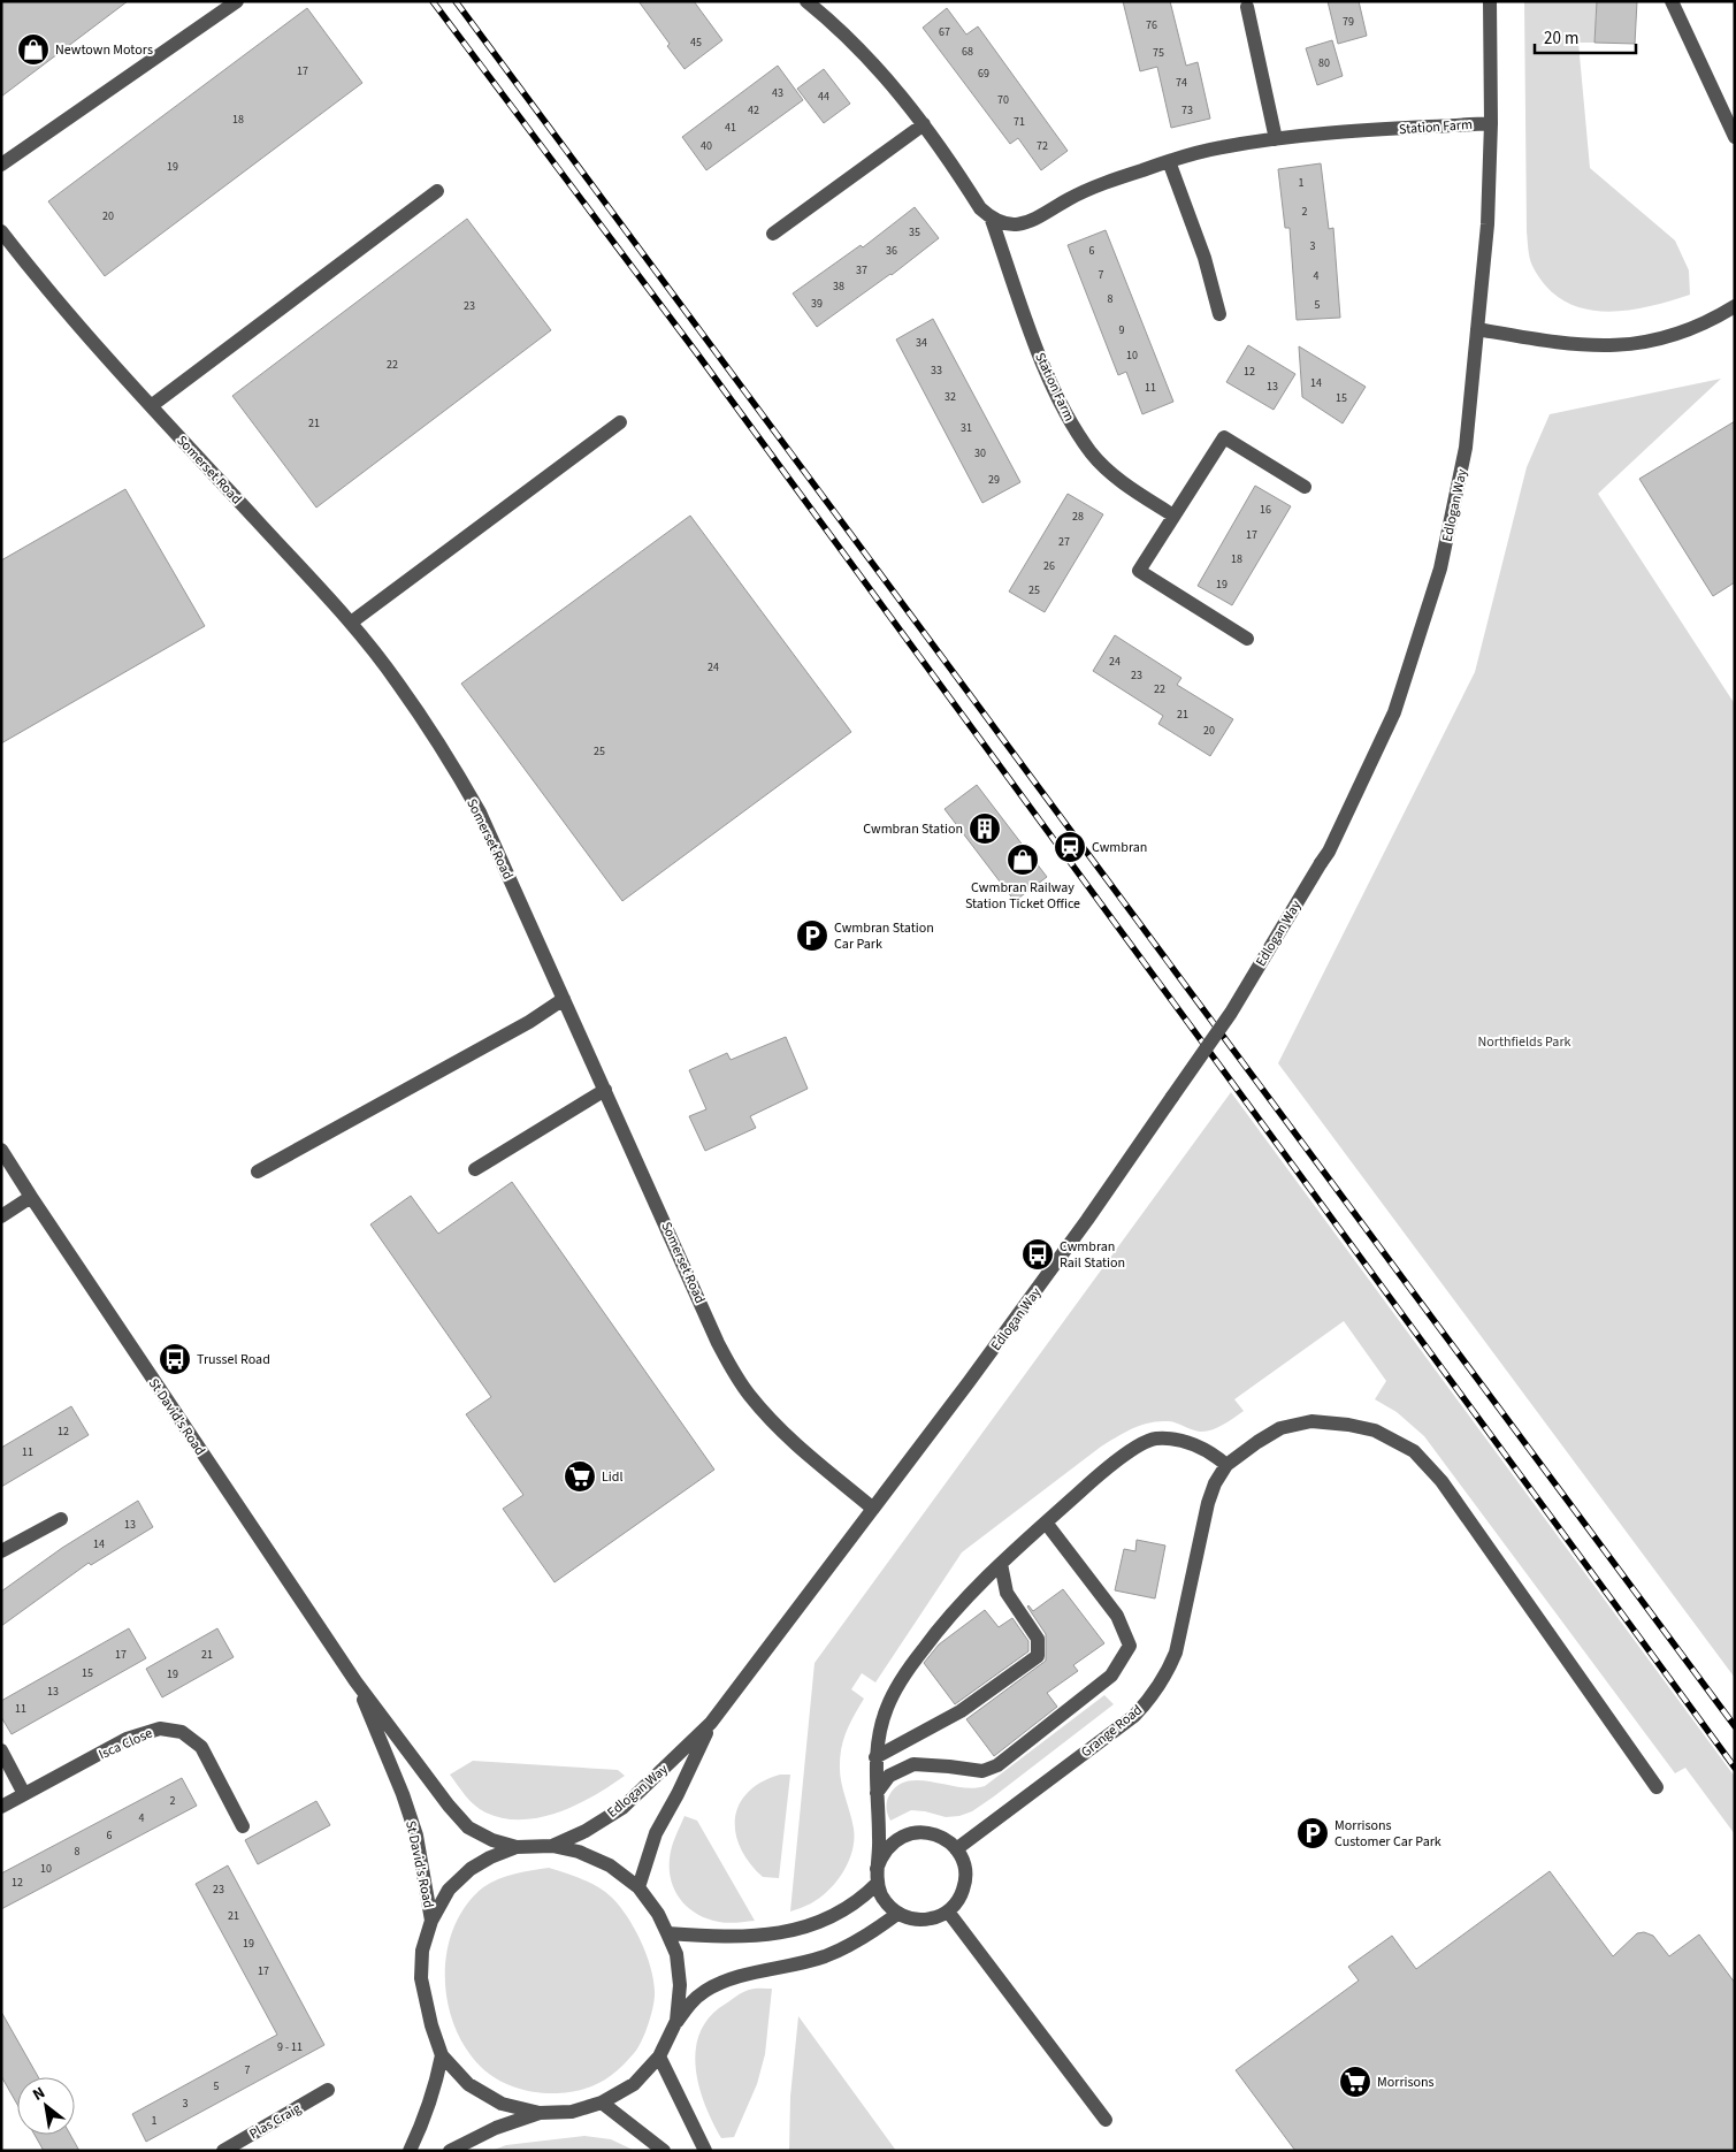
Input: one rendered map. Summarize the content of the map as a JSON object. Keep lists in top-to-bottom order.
{
  "streets": {
    "street": [
      "Station Farm",
      "Somerset Road",
      "Edlogan Way",
      "St David's Road",
      "Grange Road",
      "Isca Close",
      "Plas Craig"
    ]
  },
  "crossings": [
    ["Station Farm", "Edlogan Way"],
    ["Somerset Road", "Edlogan Way"],
    ["Edlogan Way", "St David's Road"]
  ],
  "parks": ["Northfields Park"],
  "places": {
    "shop": ["Newtown Motors", "Cwmbran Railway Station Ticket Office"],
    "building": ["Cwmbran Station"],
    "station": ["Cwmbran"],
    "parking": ["Cwmbran Station Car Park", "Morrisons Customer Car Park"],
    "bus stop": ["Cwmbran Rail Station", "Trussel Road"],
    "supermarket": ["Lidl", "Morrisons"]
  },
  "house_numbers": [
    "79",
    "76",
    "67",
    "45",
    "68",
    "75",
    "80",
    "17",
    "69",
    "74",
    "43",
    "44",
    "70",
    "42",
    "73",
    "18",
    "71",
    "41",
    "40",
    "72",
    "19",
    "1",
    "2",
    "20",
    "35",
    "3",
    "36",
    "6",
    "37",
    "7",
    "4",
    "38",
    "8",
    "39",
    "5",
    "23",
    "9",
    "34",
    "10",
    "22",
    "33",
    "12",
    "14",
    "13",
    "11",
    "32",
    "15",
    "21",
    "31",
    "30",
    "29",
    "16",
    "28",
    "17",
    "27",
    "18",
    "26",
    "19",
    "25",
    "24",
    "24",
    "23",
    "22",
    "21",
    "20",
    "25",
    "12",
    "11",
    "13",
    "14",
    "17",
    "21",
    "15",
    "19",
    "13",
    "11",
    "2",
    "4",
    "6",
    "8",
    "10",
    "12",
    "23",
    "21",
    "19",
    "17",
    "9 - 11",
    "7",
    "5",
    "3",
    "1"
  ],
  "scale_bar": "20 m",
  "north": "top left"
}
